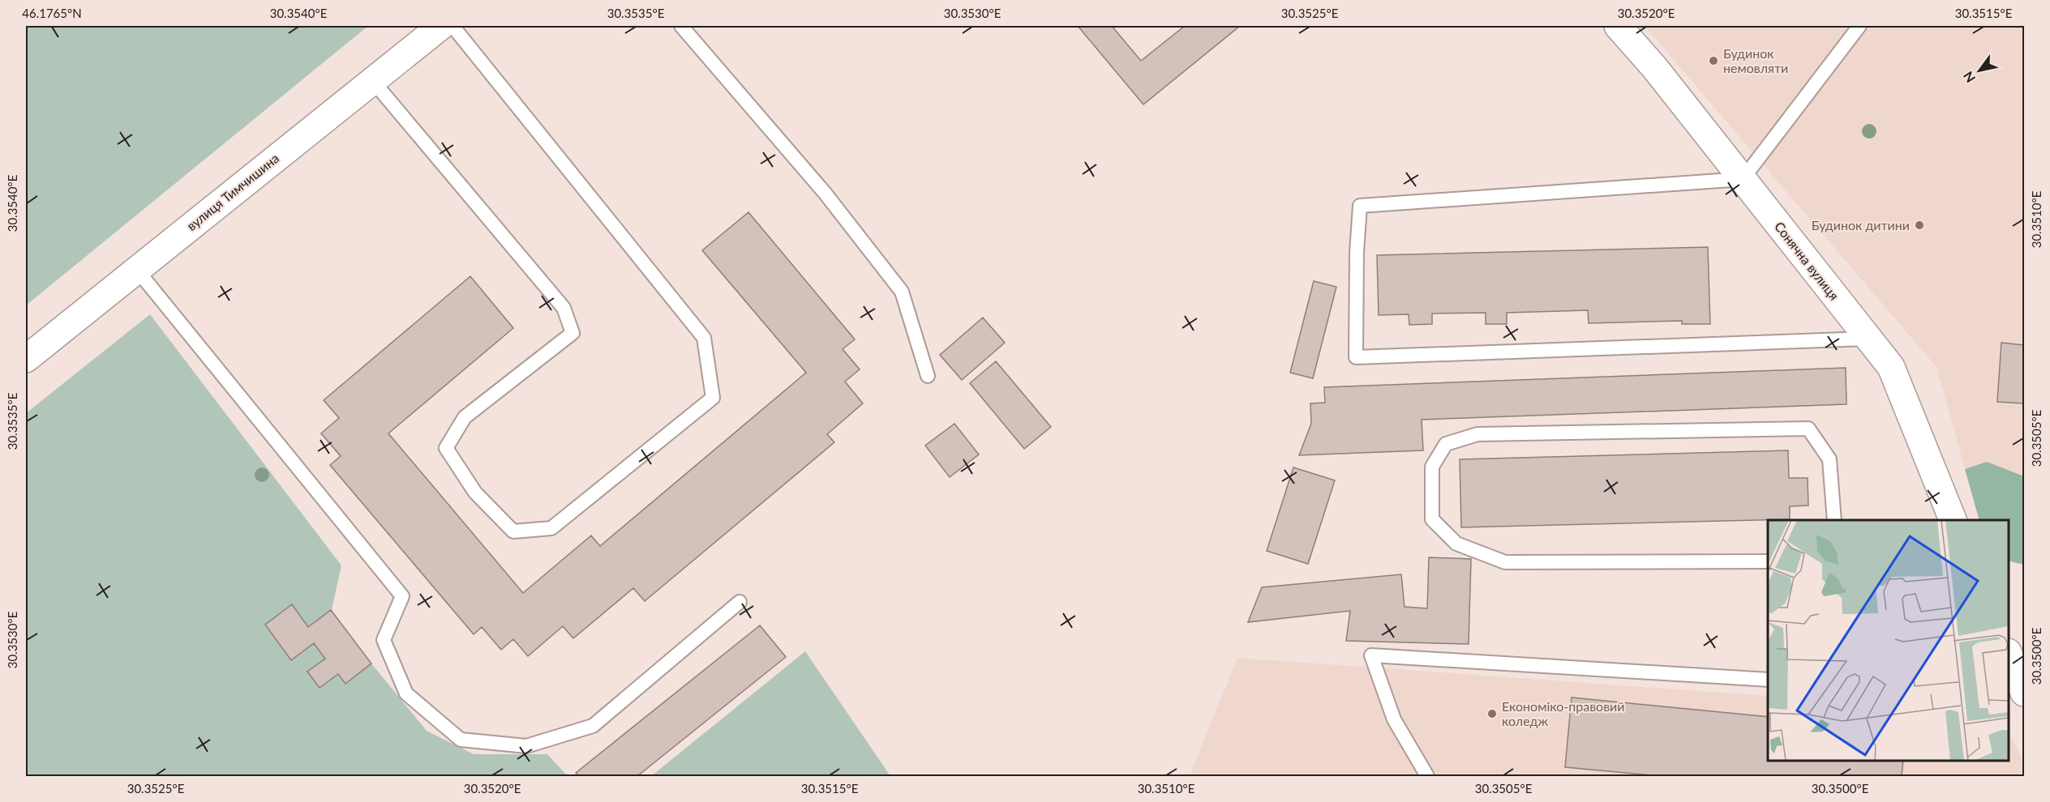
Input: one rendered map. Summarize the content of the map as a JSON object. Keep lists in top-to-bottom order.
{
  "streets": {
    "street": ["вулиця Тимчишина", "Сонячна вулиця"]
  },
  "places": ["Будинок немовляти", "Будинок дитини", "Економіко-правовий коледж"],
  "north": "bottom left",
  "coordinates": [
    "46.1765°N",
    "30.3540°E",
    "30.3535°E",
    "30.3530°E",
    "30.3525°E",
    "30.3520°E",
    "30.3515°E",
    "30.3510°E",
    "30.3505°E",
    "30.3500°E"
  ]
}
